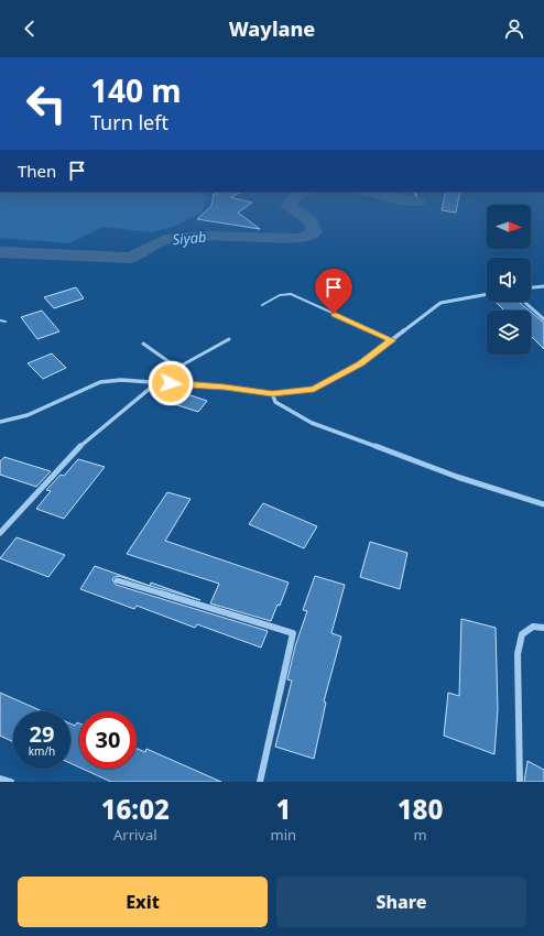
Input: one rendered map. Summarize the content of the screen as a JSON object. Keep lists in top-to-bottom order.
{
  "water": ["Siyab"],
  "north": "right",
  "page": {
    "header": "Waylane",
    "turn": ["140 m", "Turn left"],
    "then": "Then",
    "speed": "29 km/h",
    "limit": "30",
    "eta": [
      "16:02",
      "Arrival",
      "1",
      "min",
      "180",
      "m"
    ],
    "buttons": ["Exit", "Share"]
  }
}
